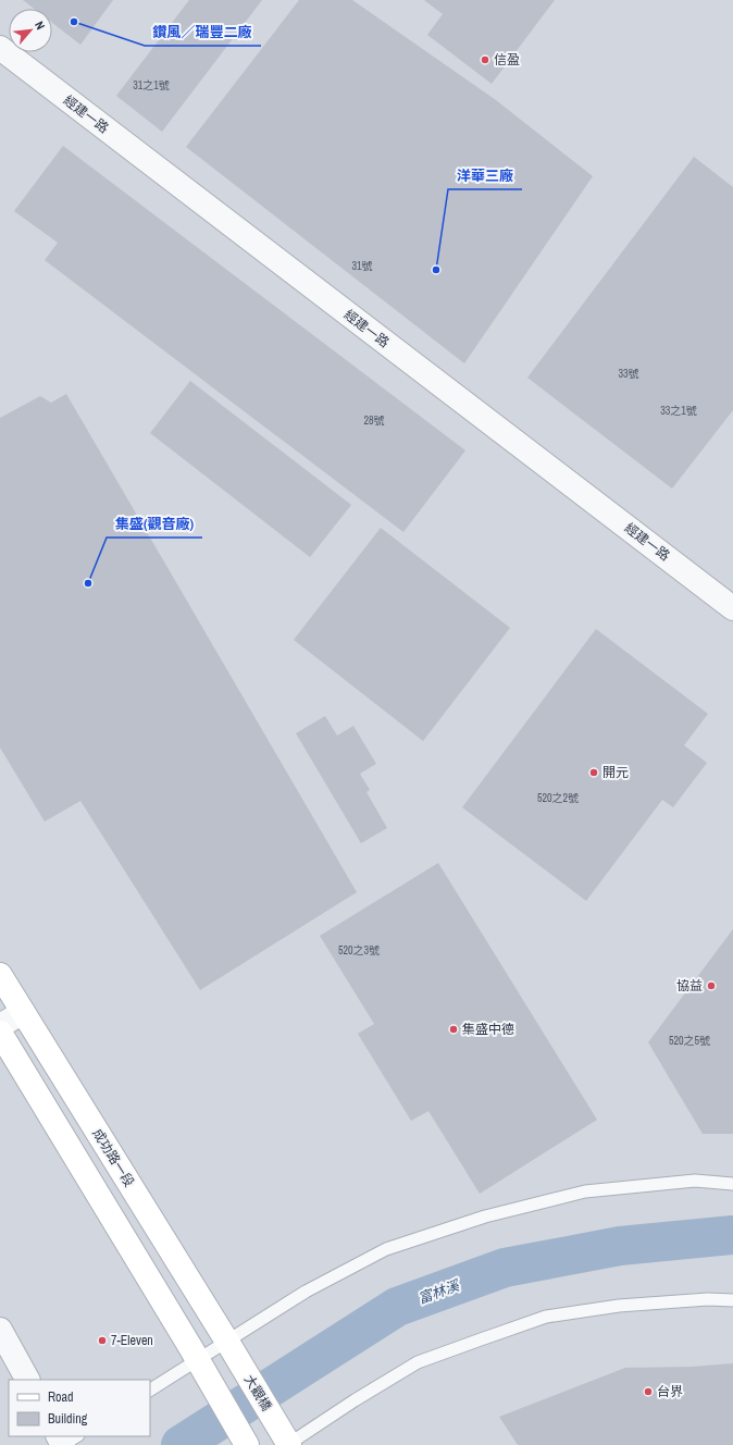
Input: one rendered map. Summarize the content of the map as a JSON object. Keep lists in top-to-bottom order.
{
  "streets": {
    "street": ["經建一路", "成功路一段", "大觀橋"]
  },
  "crossings": [
    ["成功路一段", "大觀橋"]
  ],
  "water": ["富林溪"],
  "places": [
    "鑽風／瑞豐二廠",
    "信盈",
    "洋華三廠",
    "集盛(觀音廠)",
    "開元",
    "協益",
    "集盛中德",
    "7-Eleven",
    "台界"
  ],
  "house_numbers": [
    "31之1號",
    "31號",
    "33號",
    "33之1號",
    "28號",
    "520之2號",
    "520之3號",
    "520之5號"
  ],
  "legend": ["Road", "Building"],
  "north": "top right"
}
